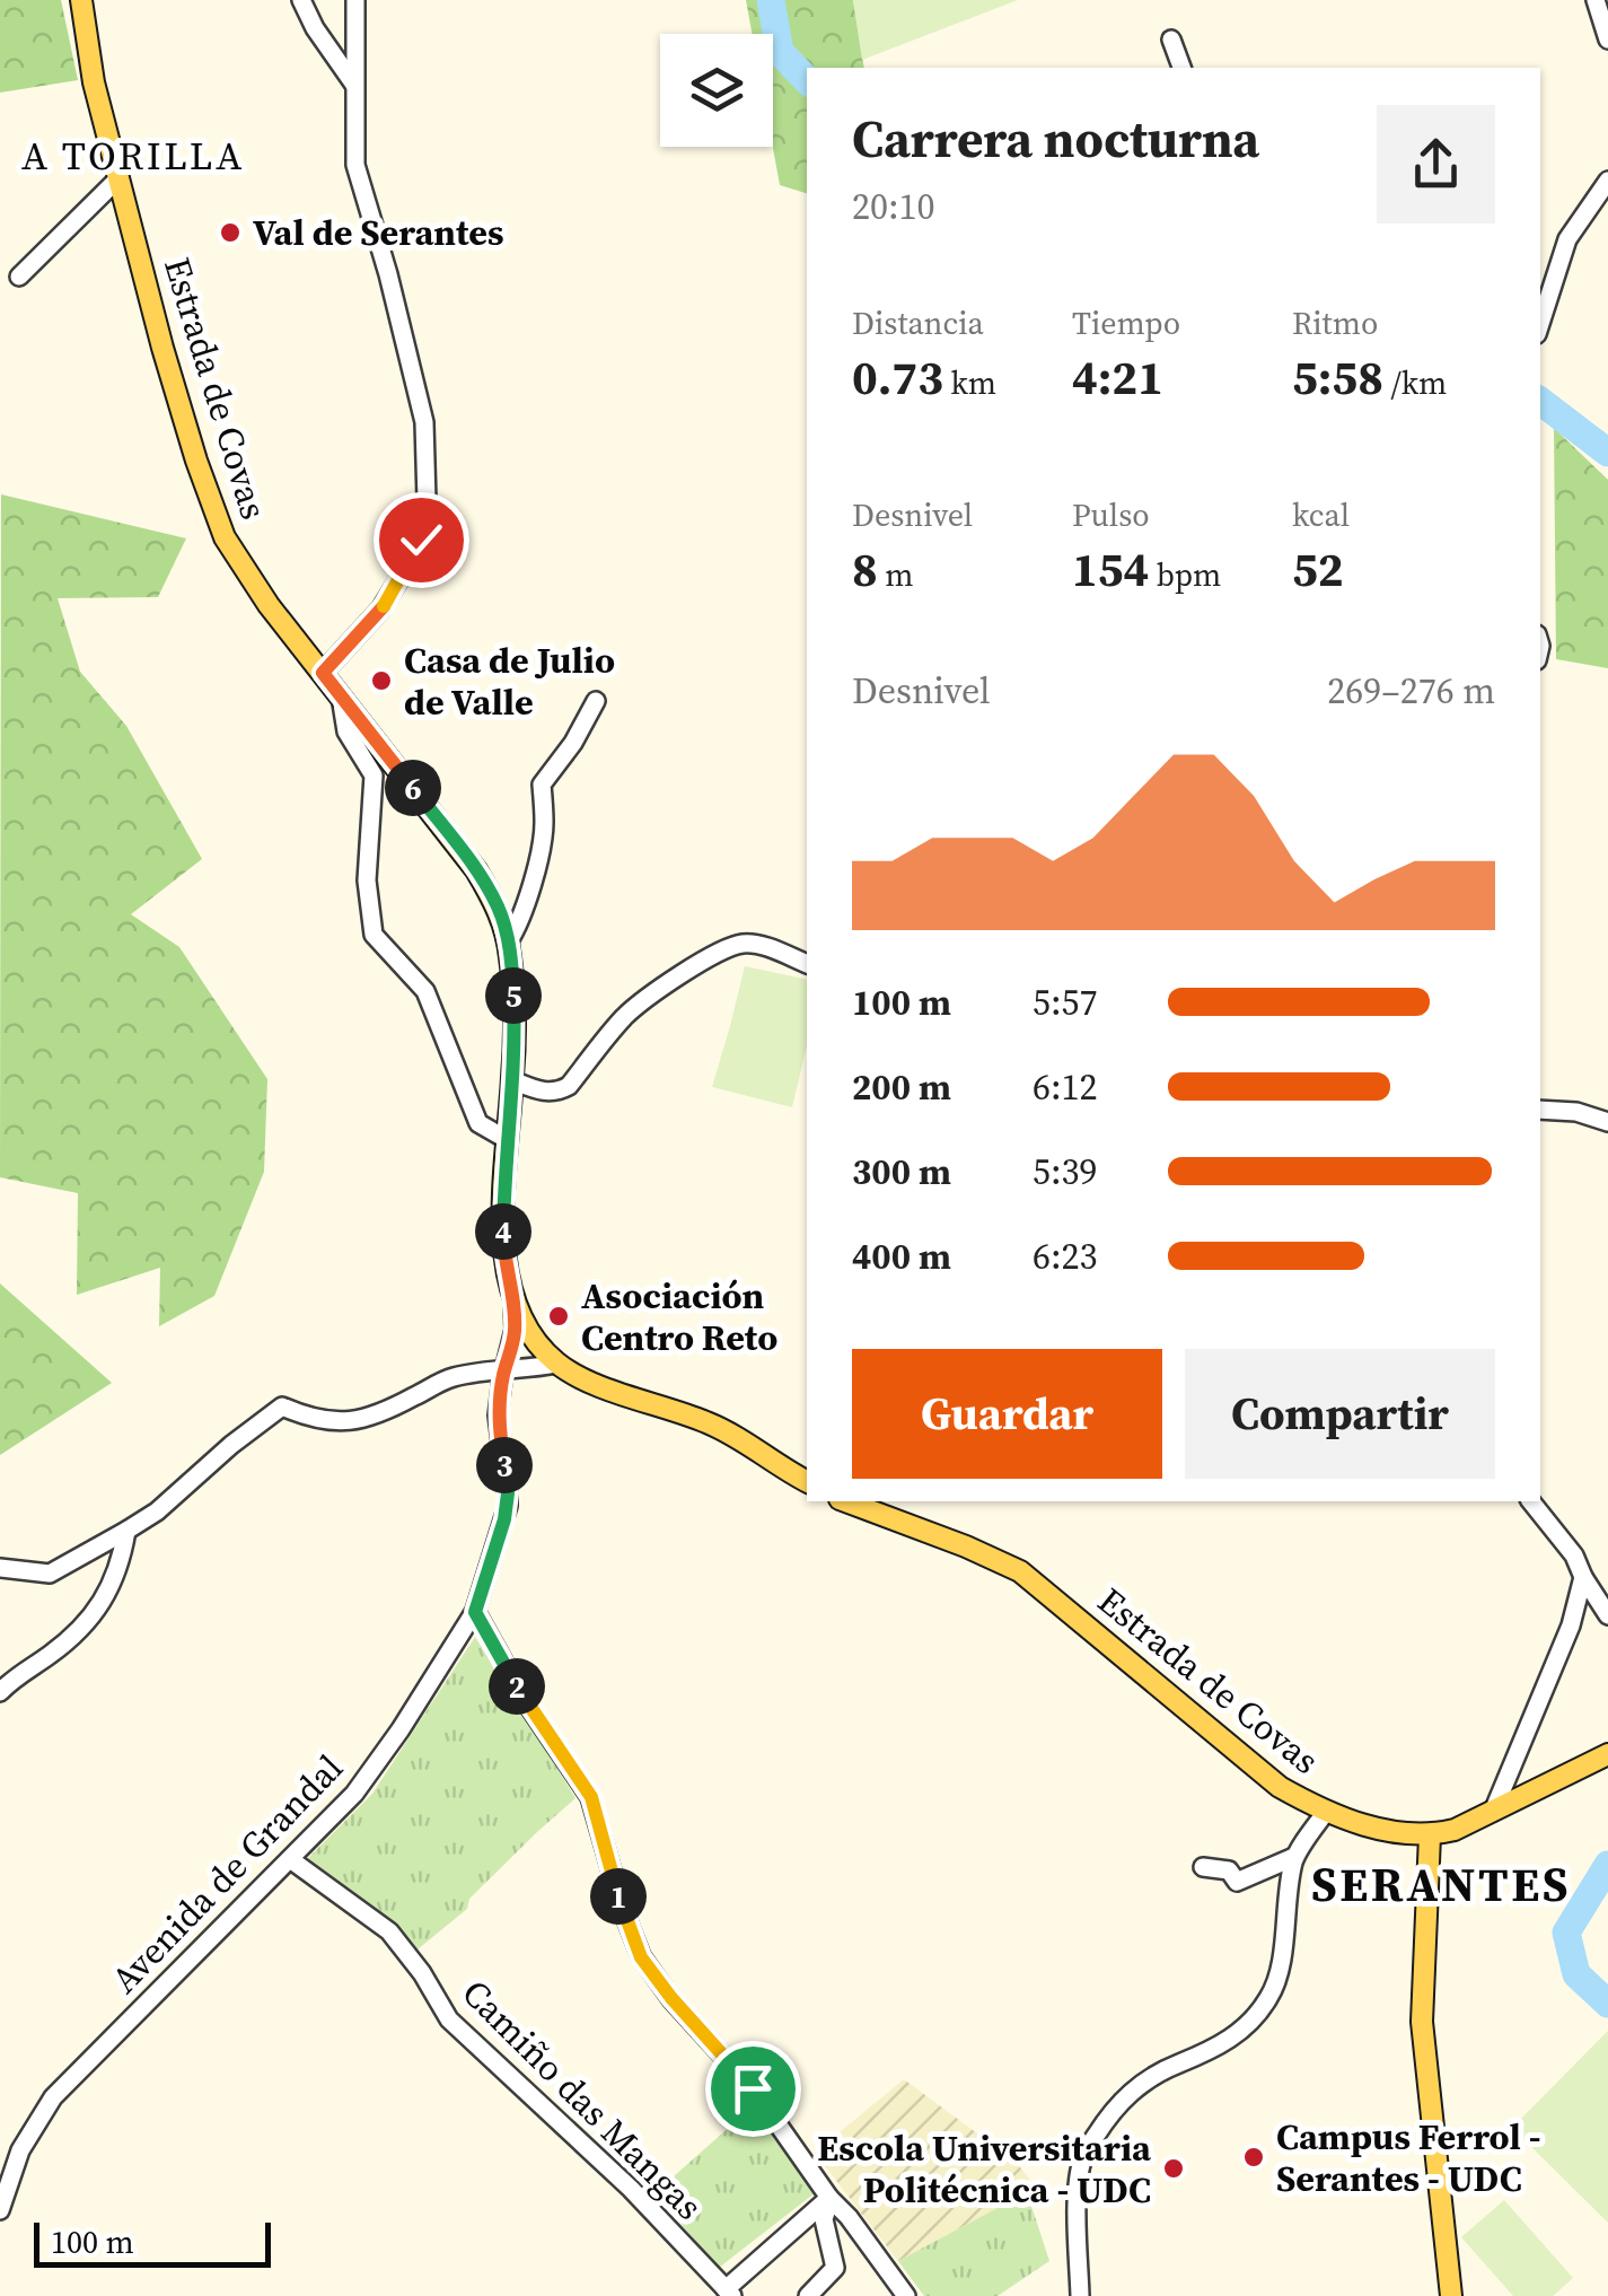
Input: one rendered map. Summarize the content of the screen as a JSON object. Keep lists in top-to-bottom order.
{
  "streets": {
    "main road": ["Estrada de Covas"],
    "street": ["Avenida de Grandal", "Camiño das Mangas"]
  },
  "crossings": [
    ["Estrada de Covas", "Avenida de Grandal"],
    ["Avenida de Grandal", "Camiño das Mangas"]
  ],
  "districts": ["A TORILLA", "SERANTES"],
  "places": [
    "Val de Serantes",
    "Casa de Julio de Valle",
    "Asociación Centro Reto",
    "Campus Ferrol - Serantes - UDC",
    "Escola Universitaria Politécnica - UDC"
  ],
  "scale_bar": "100 m",
  "page": {
    "heading": ["Carrera nocturna", "20:10"],
    "stats": [
      ["Distancia", "0.73 km"],
      ["Tiempo", "4:21"],
      ["Ritmo", "5:58 /km"],
      ["Desnivel", "8 m"],
      ["Pulso", "154 bpm"],
      ["kcal", "52"]
    ],
    "chart": ["Desnivel", "269–276 m"],
    "pins": [
      "6",
      "5",
      "4",
      "3",
      "2",
      "1"
    ],
    "list": [
      {
        "name": "100 m",
        "note": "5:57"
      },
      {
        "name": "200 m",
        "note": "6:12"
      },
      {
        "name": "300 m",
        "note": "5:39"
      },
      {
        "name": "400 m",
        "note": "6:23"
      }
    ],
    "buttons": ["Guardar", "Compartir"],
    "scale": "100 m"
  }
}
